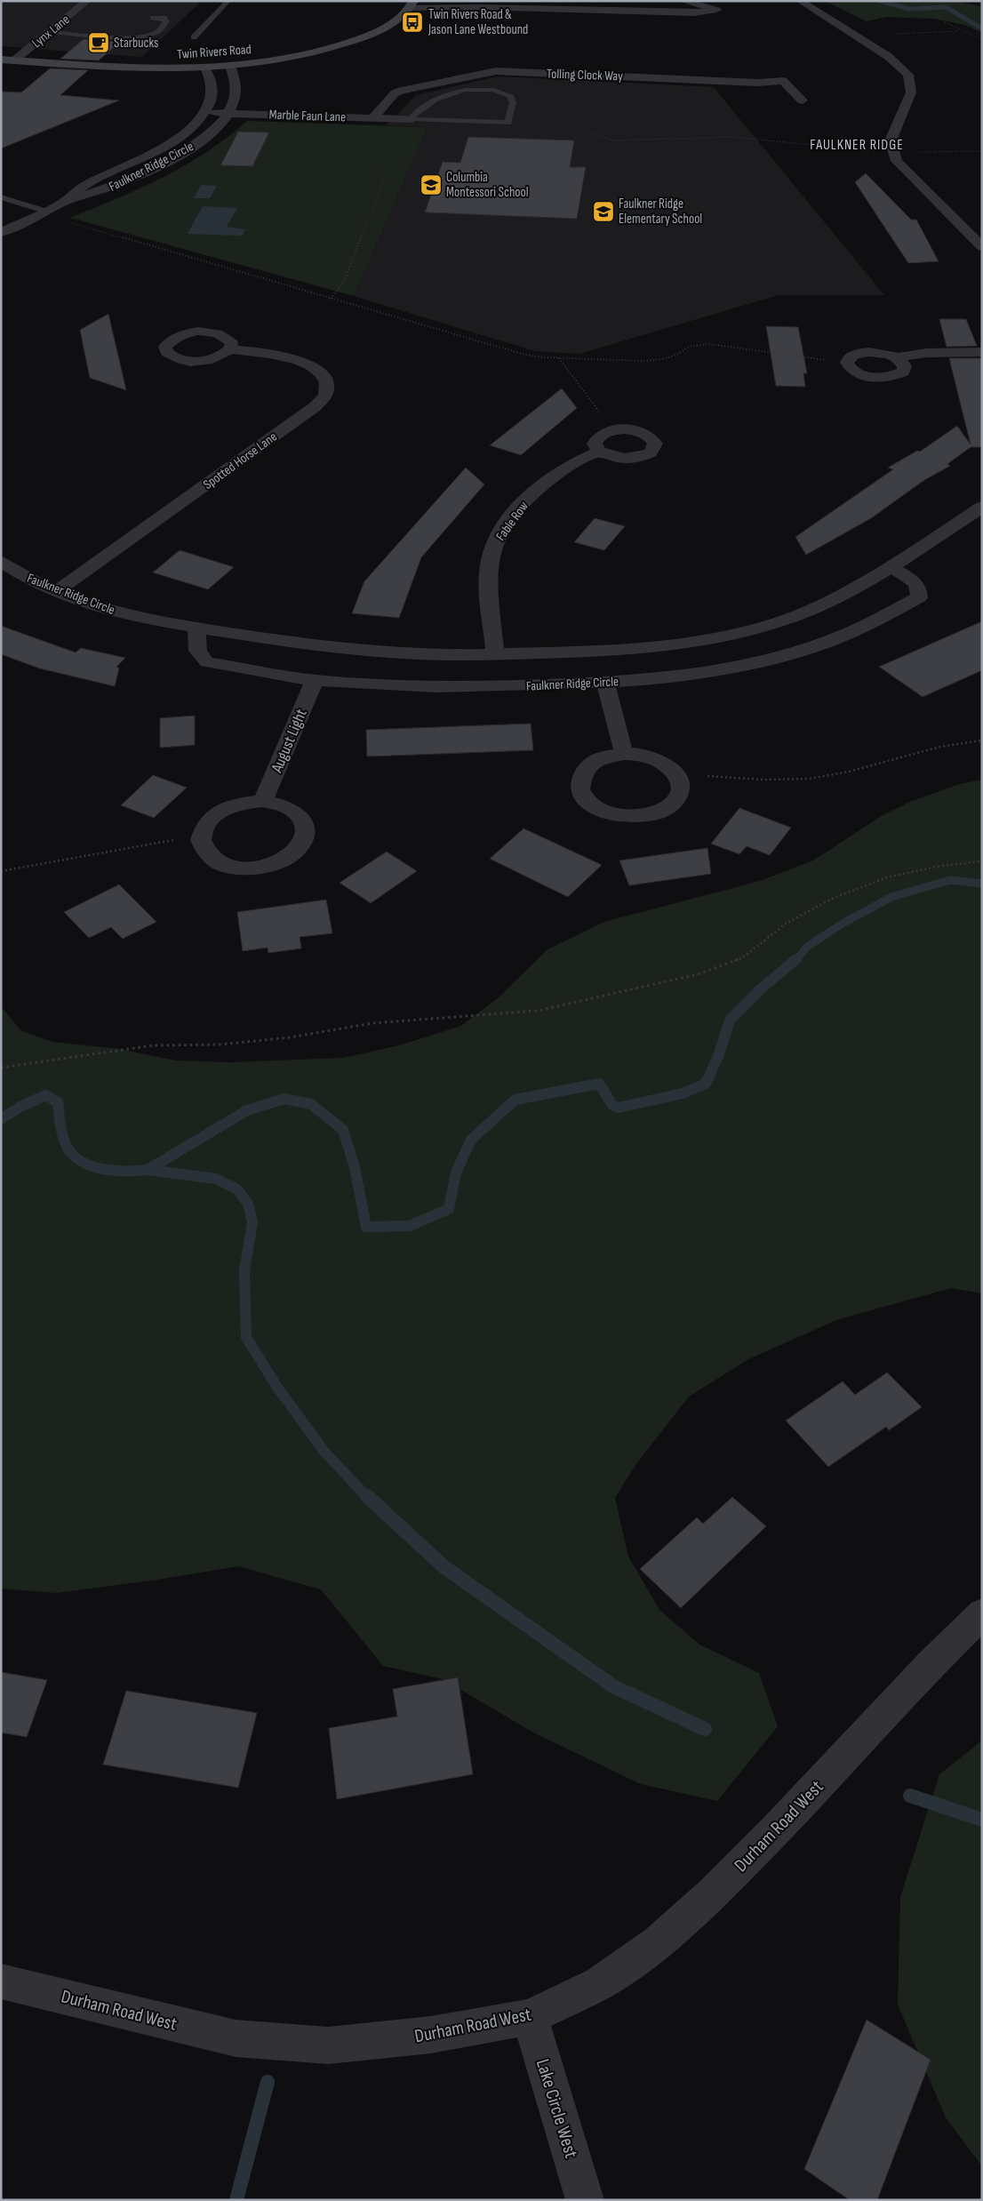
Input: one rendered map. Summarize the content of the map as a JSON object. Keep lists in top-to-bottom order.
{
  "streets": {
    "street": [
      "Lynx Lane",
      "Twin Rivers Road",
      "Tolling Clock Way",
      "Marble Faun Lane",
      "Faulkner Ridge Circle",
      "Spotted Horse Lane",
      "Fable Row",
      "August Light",
      "Durham Road West",
      "Lake Circle West"
    ]
  },
  "crossings": [
    ["Lynx Lane", "Twin Rivers Road"],
    ["Twin Rivers Road", "Faulkner Ridge Circle"],
    ["Tolling Clock Way", "Marble Faun Lane"],
    ["Marble Faun Lane", "Faulkner Ridge Circle"],
    ["Faulkner Ridge Circle", "Spotted Horse Lane"],
    ["Faulkner Ridge Circle", "Fable Row"],
    ["Faulkner Ridge Circle", "August Light"],
    ["Durham Road West", "Lake Circle West"]
  ],
  "districts": ["FAULKNER RIDGE"],
  "places": {
    "bus stop": ["Twin Rivers Road & Jason Lane Westbound"],
    "cafe": ["Starbucks"],
    "school or university": ["Columbia Montessori School", "Faulkner Ridge Elementary School"]
  }
}
